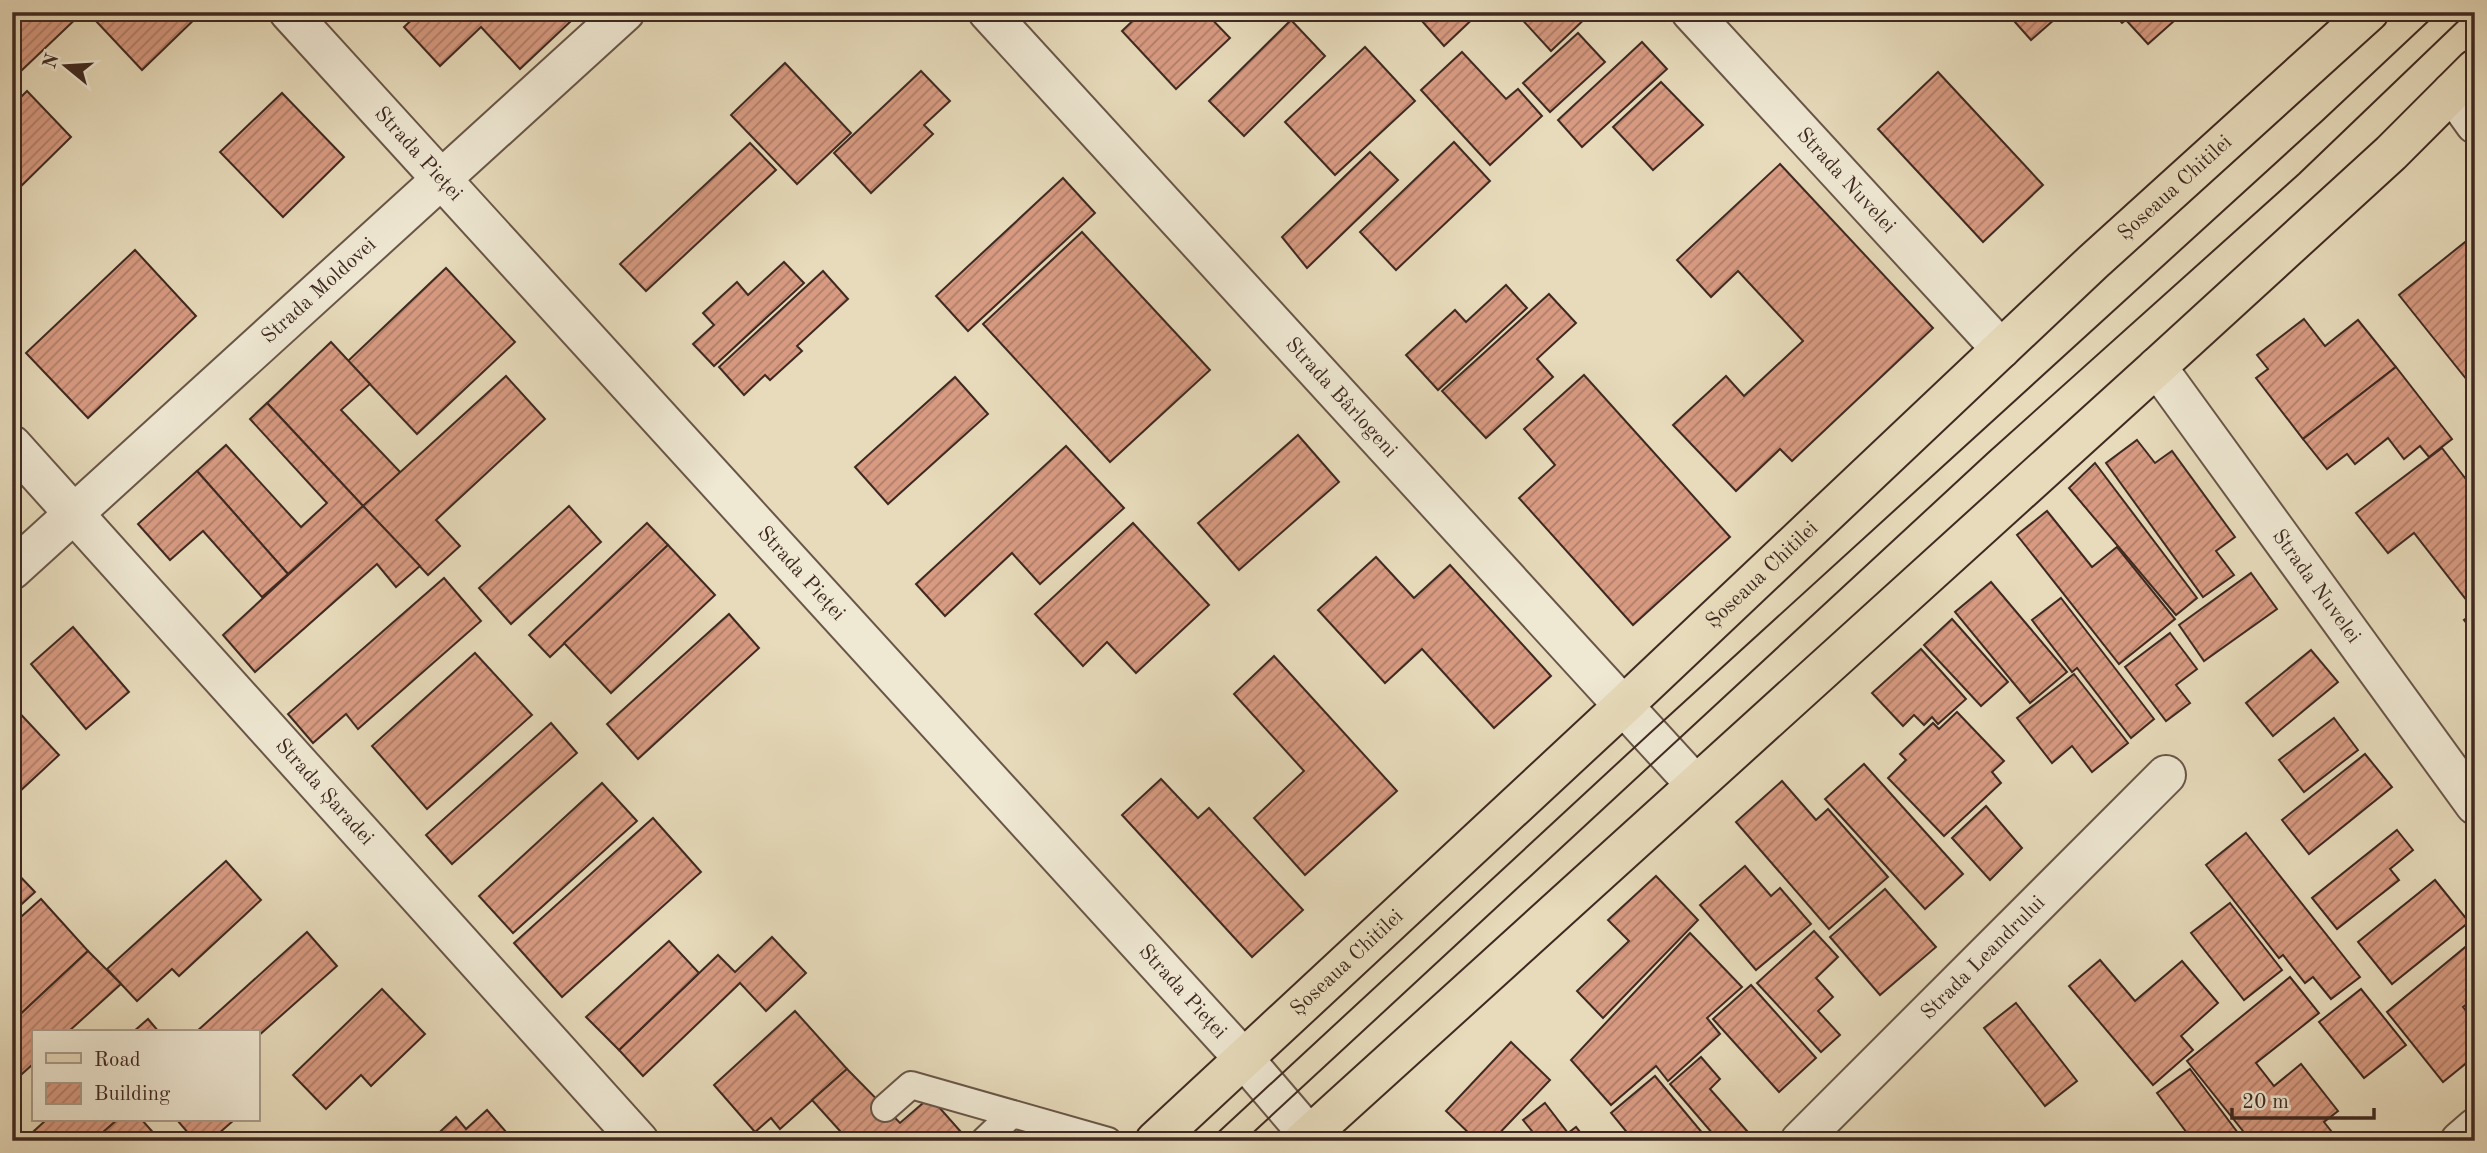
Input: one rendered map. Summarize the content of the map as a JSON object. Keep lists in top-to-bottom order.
{
  "streets": {
    "main road": ["Șoseaua Chitilei"],
    "street": [
      "Strada Pieței",
      "Strada Nuvelei",
      "Strada Moldovei",
      "Strada Bârlogeni",
      "Strada Șaradei",
      "Strada Leandrului"
    ]
  },
  "crossings": [
    ["Strada Pieței", "Șoseaua Chitilei"],
    ["Strada Pieței", "Strada Moldovei"],
    ["Strada Nuvelei", "Șoseaua Chitilei"],
    ["Șoseaua Chitilei", "Strada Bârlogeni"],
    ["Strada Moldovei", "Strada Șaradei"]
  ],
  "legend": ["Road", "Building"],
  "scale_bar": "20 m",
  "north": "left"
}
